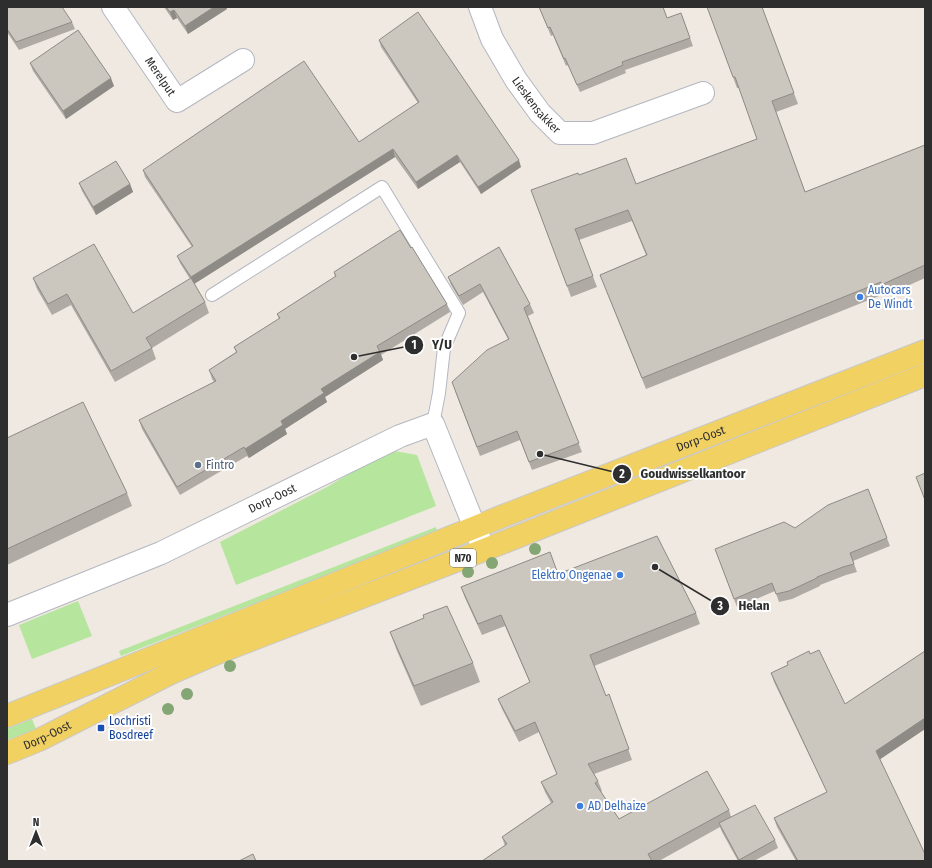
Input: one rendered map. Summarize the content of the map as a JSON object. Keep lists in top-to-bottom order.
{
  "streets": {
    "main road": ["Dorp-Oost", "N70"],
    "street": ["Merelput", "Lieskensakker"]
  },
  "places": {
    "other": [
      "Autocars De Windt",
      "Y/U",
      "Goudwisselkantoor",
      "Fintro",
      "Helan",
      "Elektro Ongenae",
      "AD Delhaize"
    ],
    "transit": ["Lochristi Bosdreef"]
  },
  "north": "top"
}
